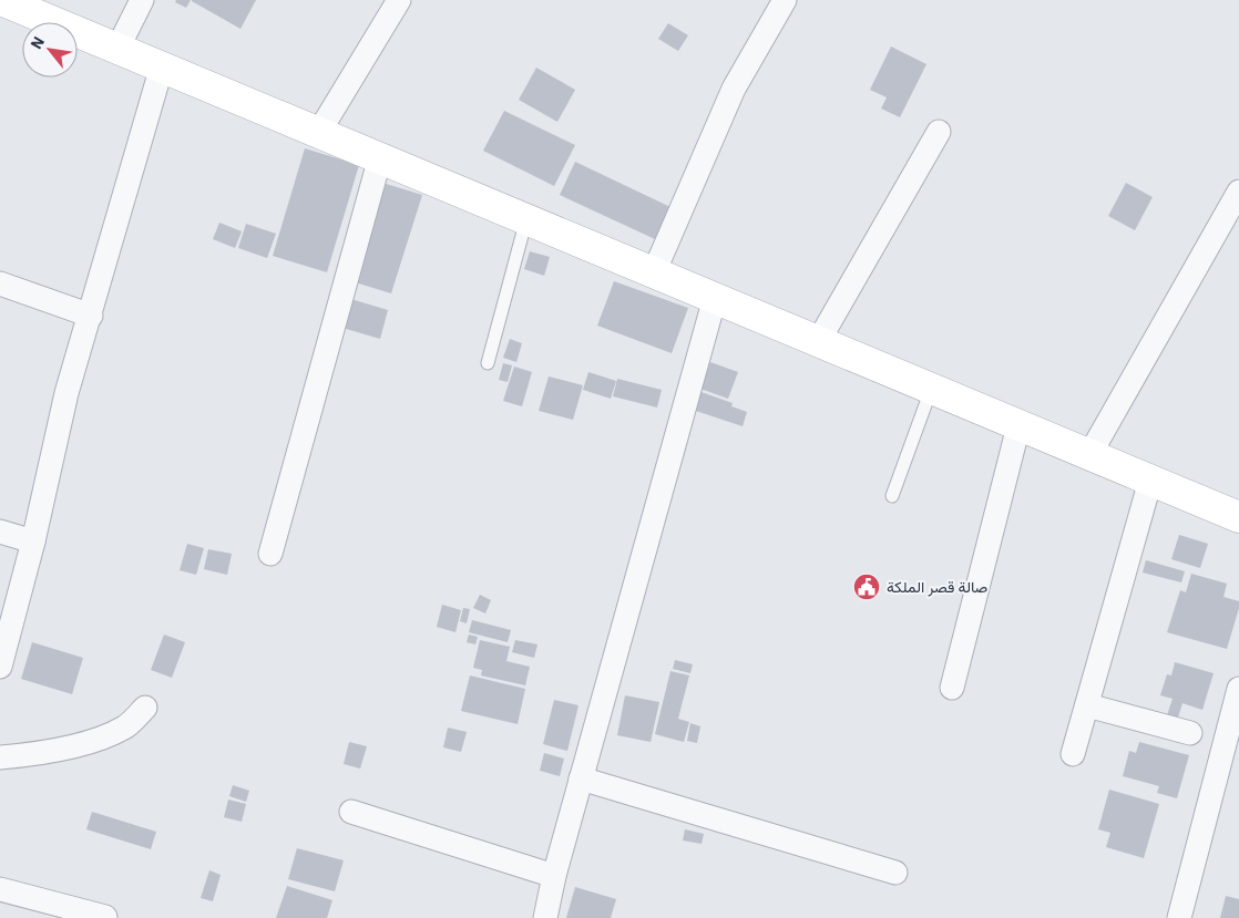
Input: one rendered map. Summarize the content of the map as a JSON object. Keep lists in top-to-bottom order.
{
  "places": {
    "public building": ["صالة قصر الملكة"]
  },
  "north": "top left"
}
